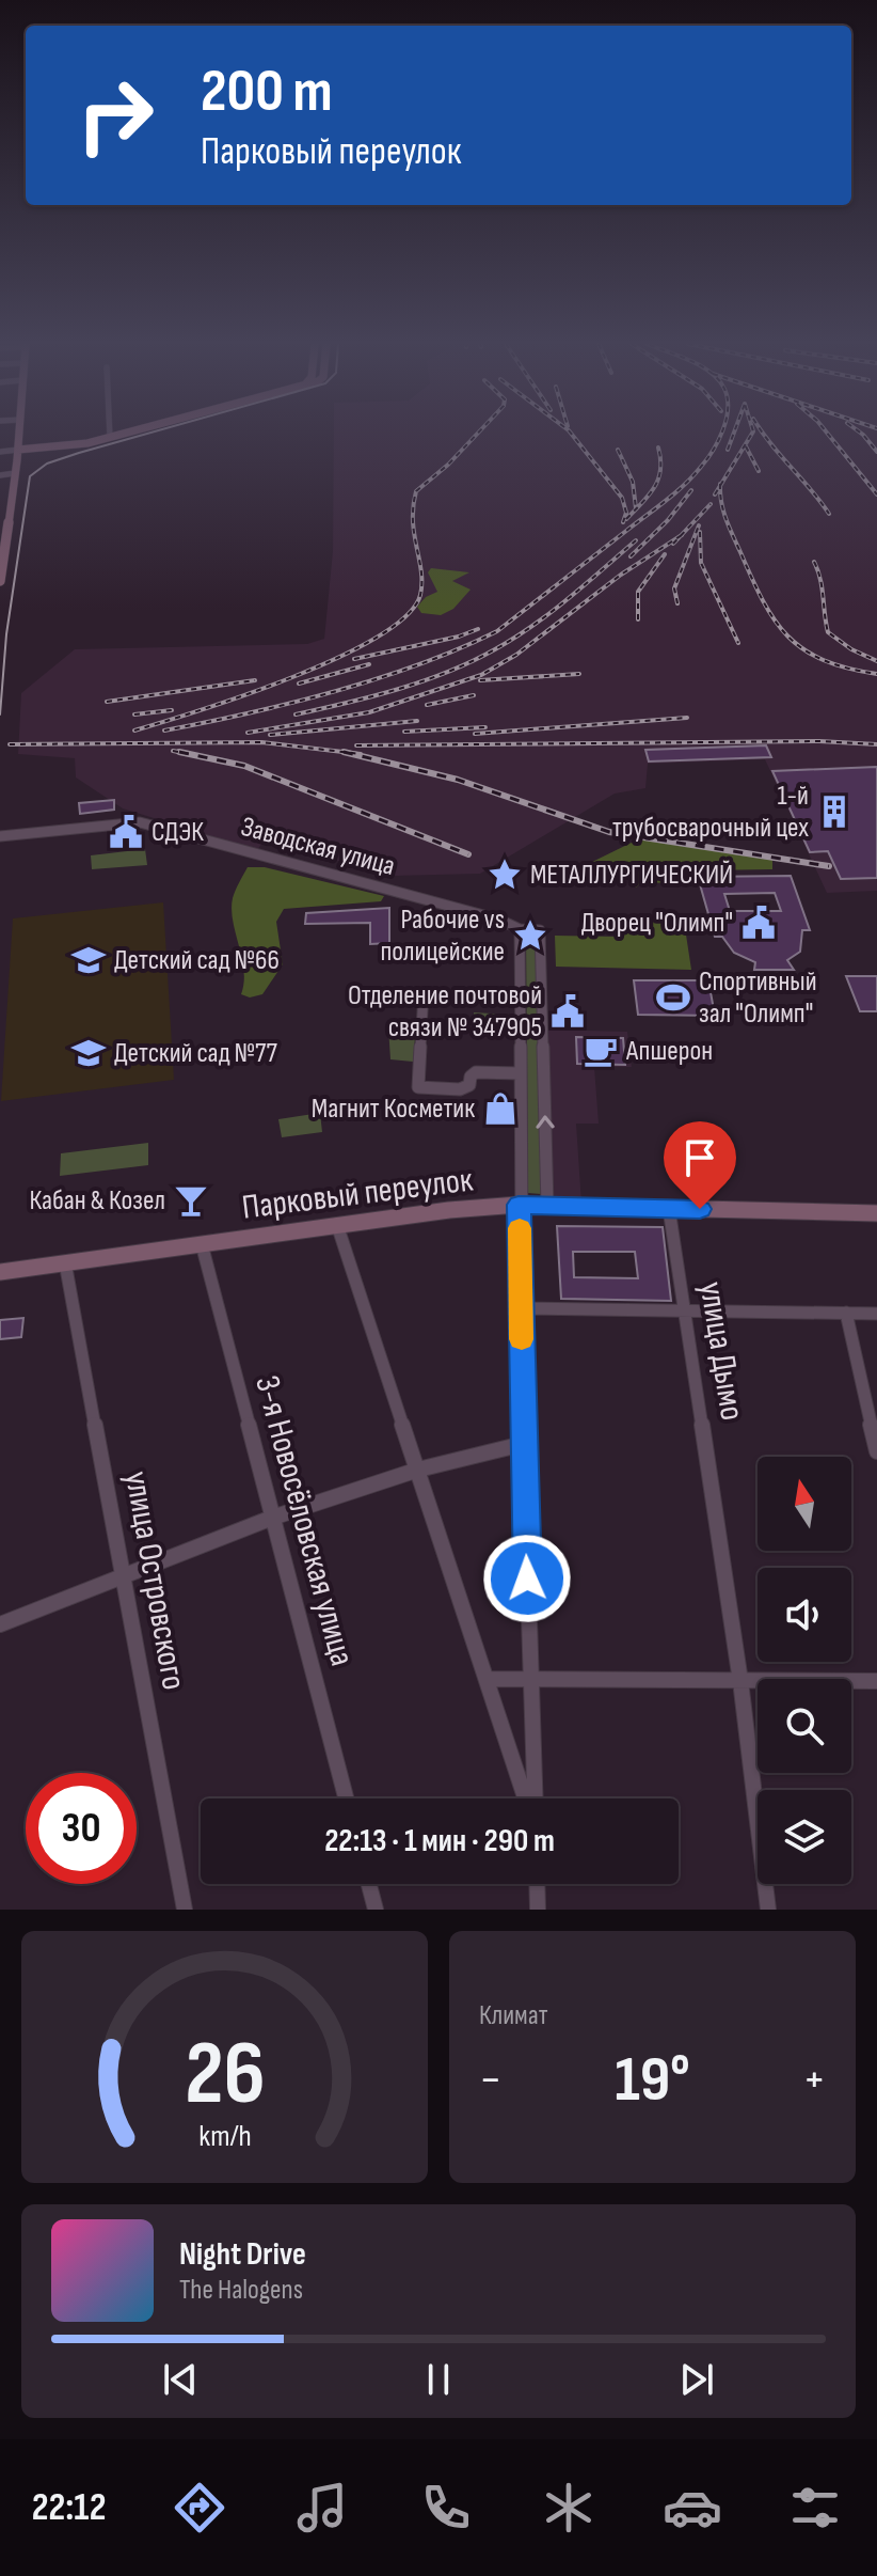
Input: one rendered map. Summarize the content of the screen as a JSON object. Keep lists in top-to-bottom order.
{
  "streets": {
    "main road": ["Парковый переулок"],
    "street": [
      "Заводская улица",
      "улица Дымо",
      "3-я Новосёловская улица",
      "улица Островского"
    ]
  },
  "crossings": [
    ["Парковый переулок", "улица Дымо"],
    ["Парковый переулок", "3-я Новосёловская улица"],
    ["Парковый переулок", "улица Островского"]
  ],
  "places": {
    "building": ["1-й трубосварочный цех"],
    "public building": ["СДЭК", "Дворец \"Олимп\"", "Отделение почтовой связи № 347905"],
    "place": ["МЕТАЛЛУРГИЧЕСКИЙ", "Рабочие vs полицейские"],
    "school or university": ["Детский сад №66", "Детский сад №77"],
    "sports": ["Спортивный зал \"Олимп\""],
    "cafe": ["Апшерон"],
    "shop": ["Магнит Косметик"],
    "bar": ["Кабан & Козел"]
  },
  "north": "top",
  "page": {
    "turn": ["200 m", "Парковый переулок"],
    "limit": "30",
    "trip": "22:13 · 1 мин · 290 m",
    "tile": "Климат",
    "heat": ["−", "19°", "+"],
    "song": ["Night Drive", "The Halogens"],
    "tabs": "22:12",
    "gauge": ["26", "km/h"]
  }
}
